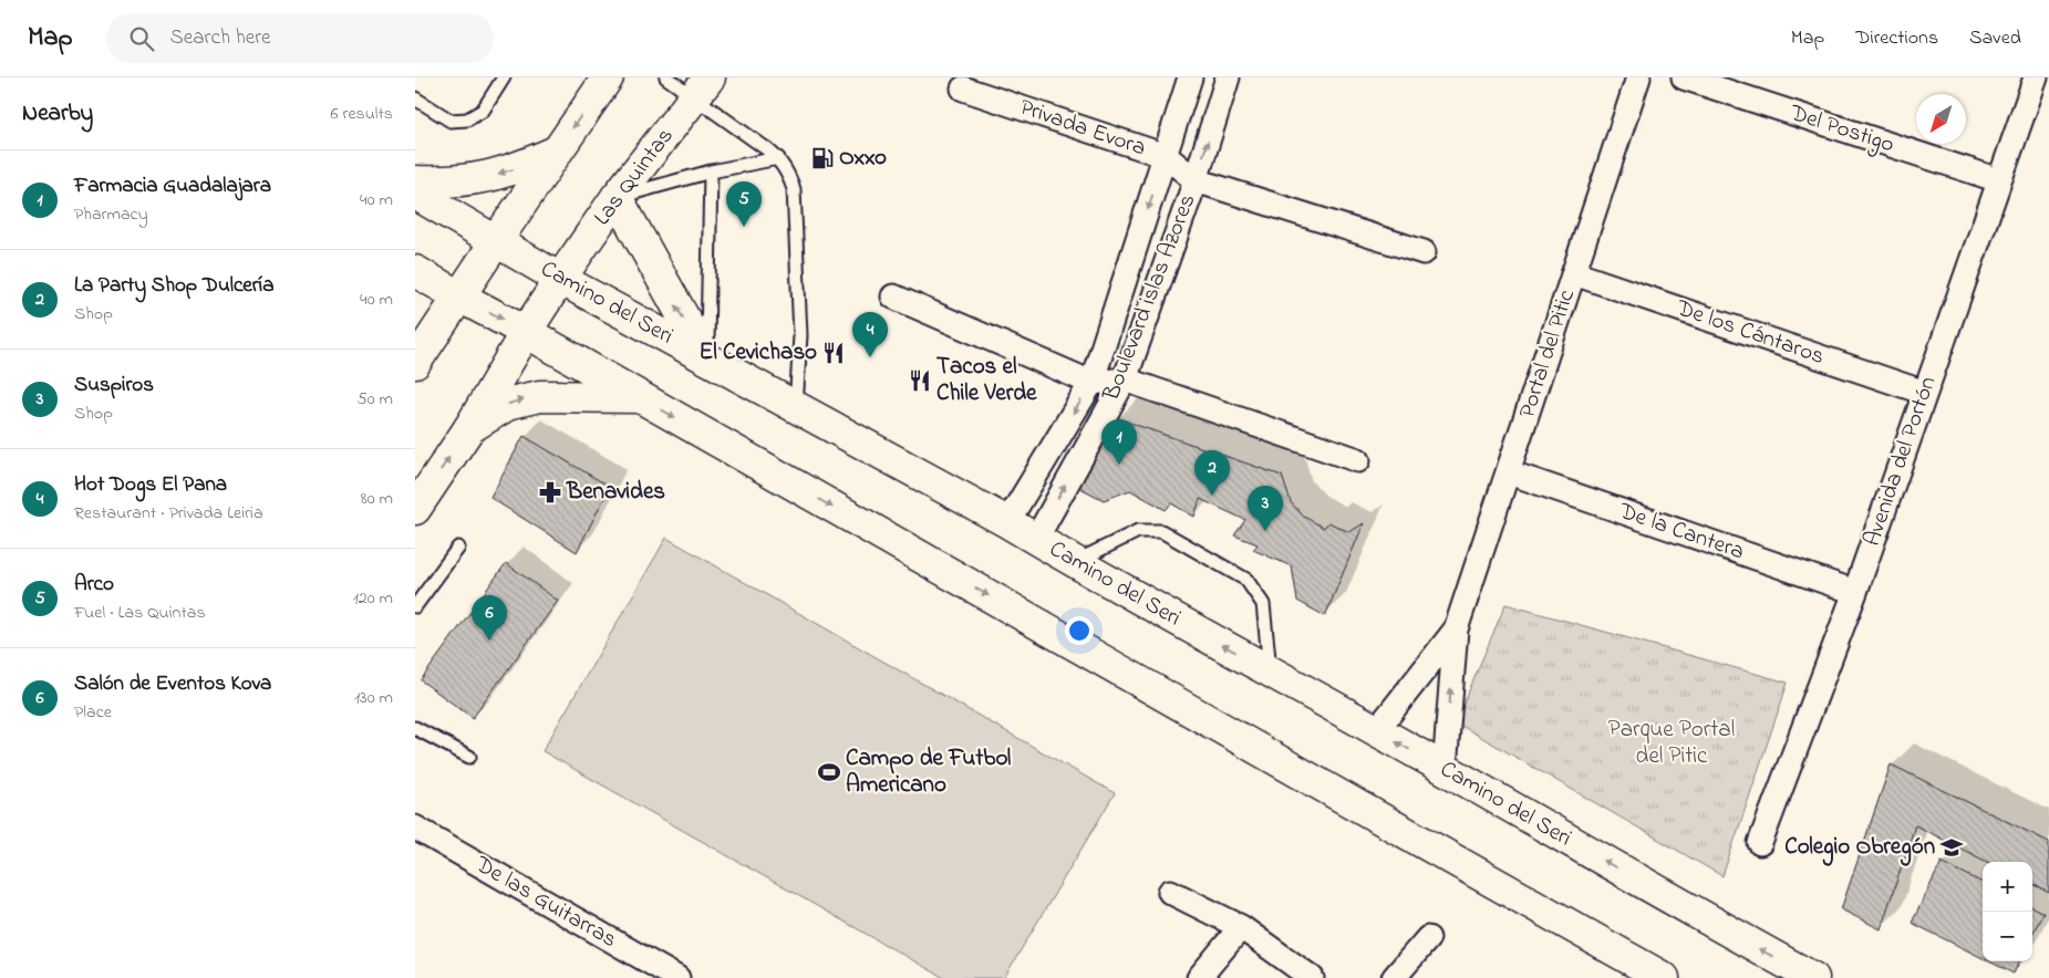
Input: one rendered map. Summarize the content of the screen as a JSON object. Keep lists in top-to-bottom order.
{
  "streets": {
    "main road": ["Las Quintas", "Camino del Seri"],
    "street": [
      "Privada Evora",
      "Del Postigo",
      "Boulevard islas Azores",
      "De los Cántaros",
      "Portal del Pitic",
      "Avenida del Portón",
      "De la Cantera",
      "De las Guitarras"
    ]
  },
  "crossings": [
    ["Privada Evora", "Boulevard islas Azores"],
    ["Del Postigo", "Avenida del Portón"],
    ["Las Quintas", "Camino del Seri"],
    ["Boulevard islas Azores", "Camino del Seri"],
    ["Camino del Seri", "Portal del Pitic"],
    ["De los Cántaros", "Portal del Pitic"],
    ["De los Cántaros", "Avenida del Portón"],
    ["Portal del Pitic", "De la Cantera"],
    ["Avenida del Portón", "De la Cantera"]
  ],
  "parks": ["Parque Portal del Pitic"],
  "places": {
    "fuel station": ["Oxxo"],
    "restaurant": ["El Cevichaso", "Tacos el Chile Verde"],
    "pharmacy": ["Benavides"],
    "sports": ["Campo de Futbol Americano"],
    "school or university": ["Colegio Obregón"]
  },
  "north": "bottom left",
  "page": {
    "header": "Map",
    "search": "Search here",
    "nav": ["Map", "Directions", "Saved"],
    "heading": ["Nearby", "6 results"],
    "list": [
      {
        "mark": "1",
        "name": "Farmacia Guadalajara",
        "note": "Pharmacy",
        "value": "40 m"
      },
      {
        "mark": "2",
        "name": "La Party Shop Dulcería",
        "note": "Shop",
        "value": "40 m"
      },
      {
        "mark": "3",
        "name": "Suspiros",
        "note": "Shop",
        "value": "50 m"
      },
      {
        "mark": "4",
        "name": "Hot Dogs El Pana",
        "note": "Restaurant · Privada Leiria",
        "value": "80 m"
      },
      {
        "mark": "5",
        "name": "Arco",
        "note": "Fuel · Las Quintas",
        "value": "120 m"
      },
      {
        "mark": "6",
        "name": "Salón de Eventos Kova",
        "note": "Place",
        "value": "130 m"
      }
    ],
    "pins": [
      "5",
      "4",
      "1",
      "2",
      "3",
      "6"
    ],
    "map_buttons": ["+", "−"]
  }
}
